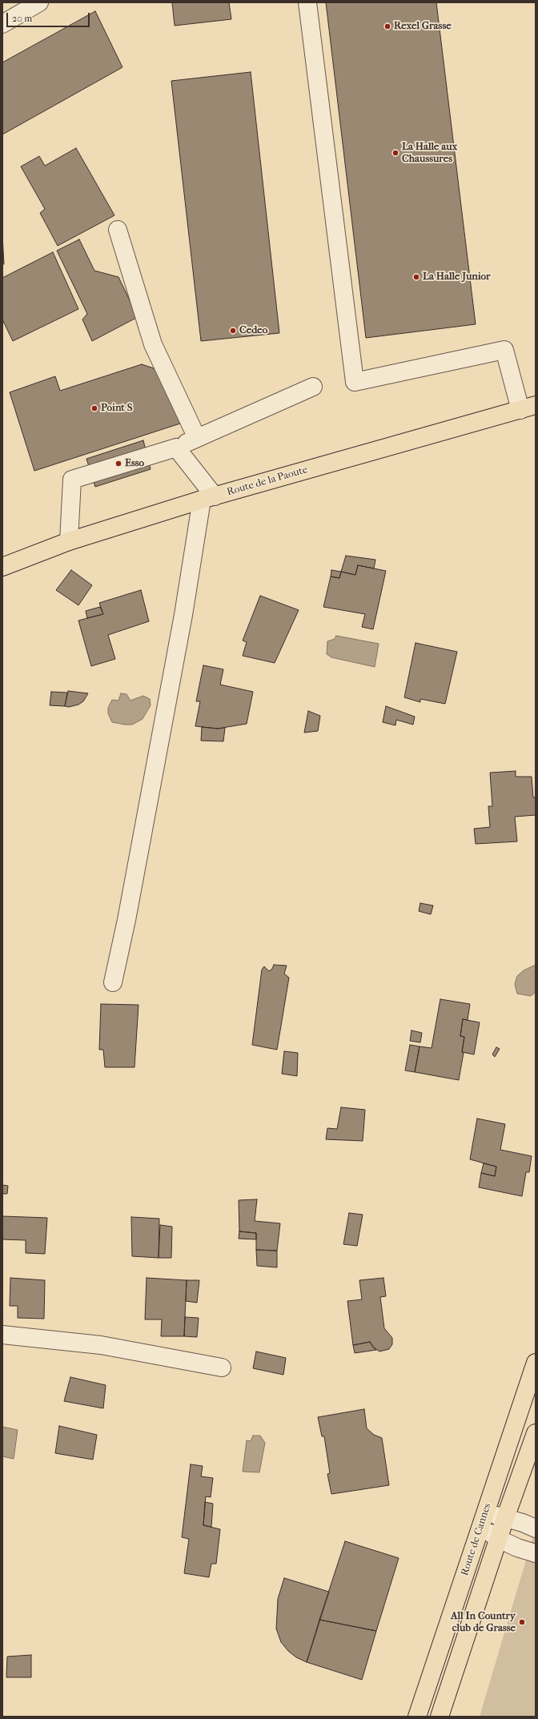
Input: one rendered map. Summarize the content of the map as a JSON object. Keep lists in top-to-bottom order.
{
  "streets": {
    "main road": ["Route de la Paoute", "Route de Cannes"]
  },
  "places": [
    "Rexel Grasse",
    "La Halle aux Chaussures",
    "La Halle Junior",
    "Cedeo",
    "Point S",
    "Esso",
    "All In Country club de Grasse"
  ],
  "scale_bar": "20 m"
}
